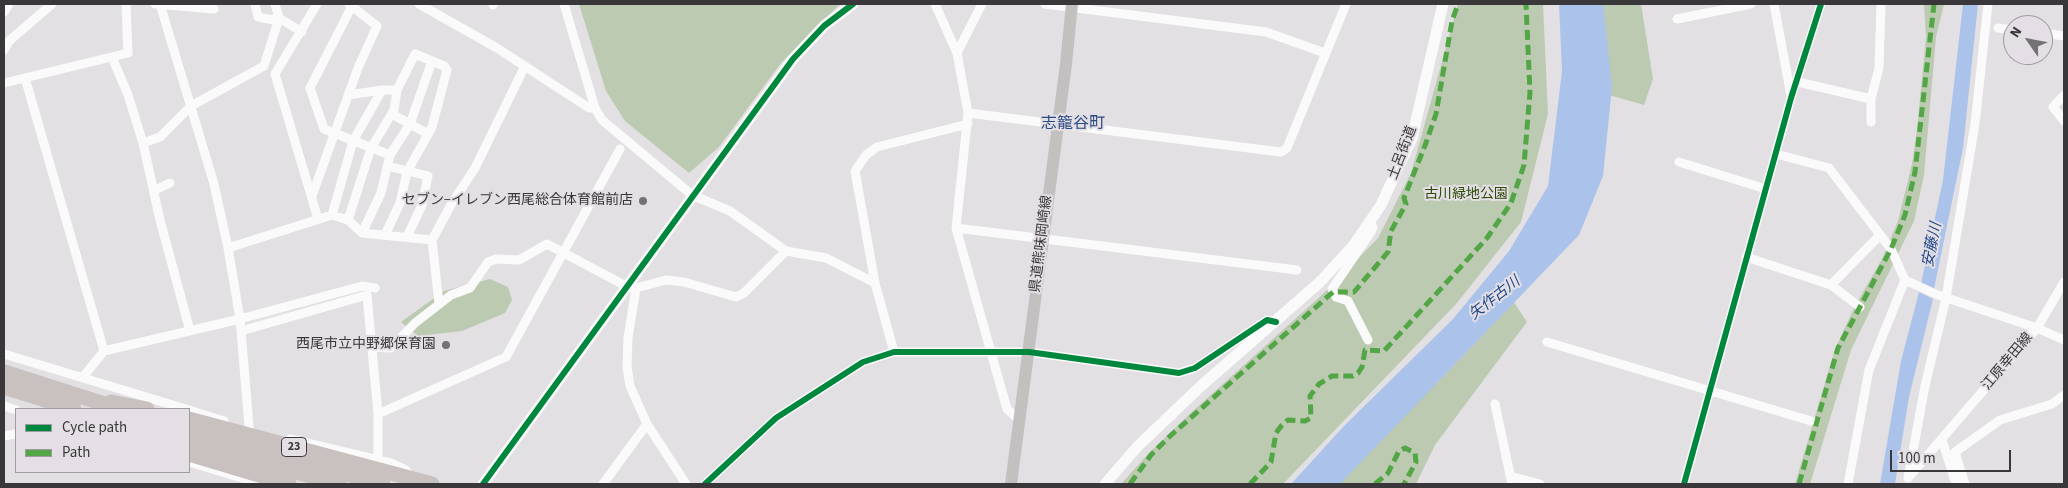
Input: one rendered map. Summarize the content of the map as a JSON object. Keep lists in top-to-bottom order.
{
  "streets": {
    "highway": ["23"],
    "main road": ["県道熊味岡崎線"],
    "street": ["土呂街道", "江原幸田線"]
  },
  "districts": ["志籠谷町"],
  "water": ["安藤川", "矢作古川"],
  "parks": ["古川緑地公園"],
  "places": ["セブン−イレブン西尾総合体育館前店", "西尾市立中野郷保育園"],
  "legend": ["Cycle path", "Path"],
  "scale_bar": "100 m",
  "north": "top left"
}
